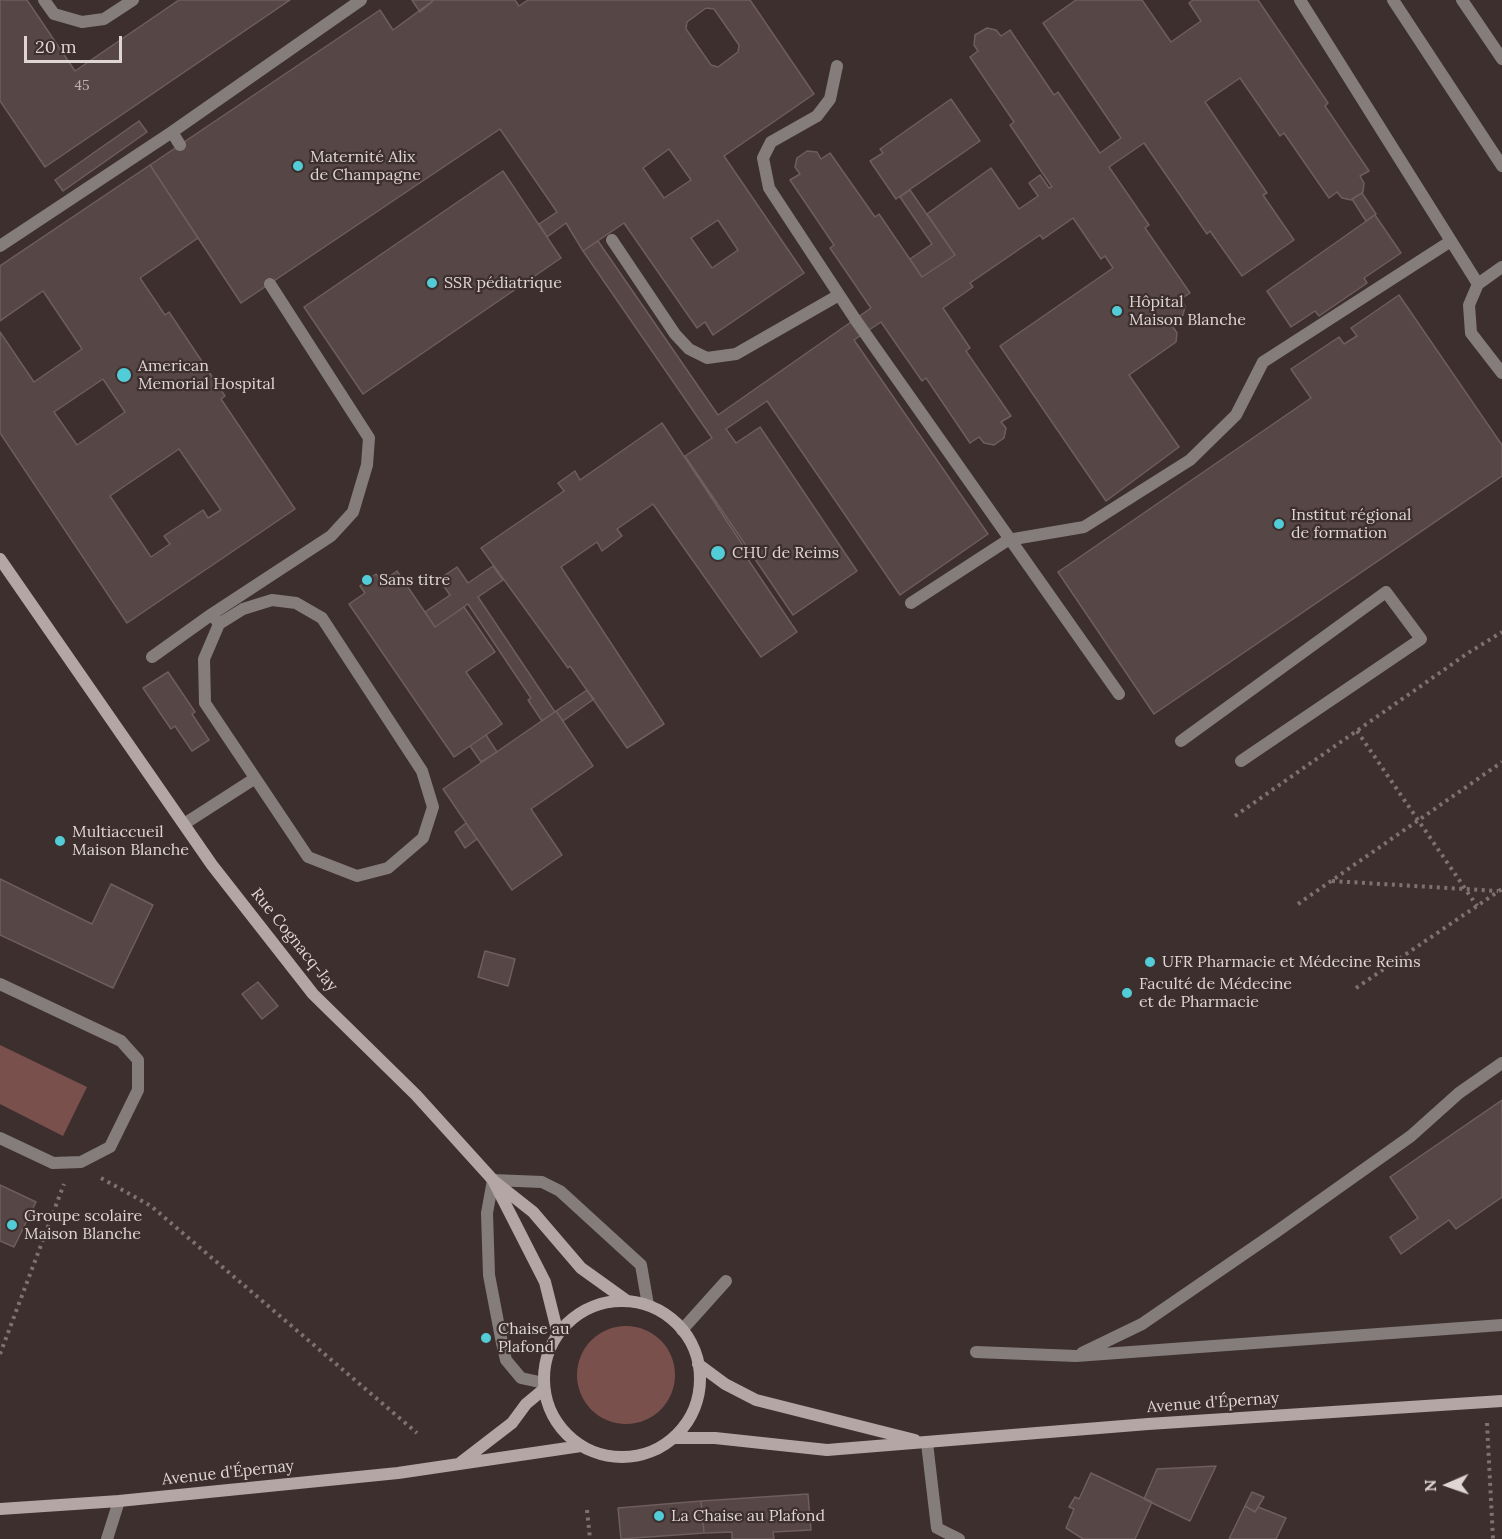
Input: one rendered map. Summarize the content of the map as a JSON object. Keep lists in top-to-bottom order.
{
  "streets": {
    "main road": ["Rue Cognacq-Jay", "Avenue d'Épernay"]
  },
  "crossings": [
    ["Rue Cognacq-Jay", "Avenue d'Épernay"]
  ],
  "places": [
    "Maternité Alix de Champagne",
    "SSR pédiatrique",
    "Hôpital Maison Blanche",
    "American Memorial Hospital",
    "Institut régional de formation",
    "CHU de Reims",
    "Sans titre",
    "Multiaccueil Maison Blanche",
    "UFR Pharmacie et Médecine Reims",
    "Faculté de Médecine et de Pharmacie",
    "Groupe scolaire Maison Blanche",
    "Chaise au Plafond",
    "La Chaise au Plafond"
  ],
  "house_numbers": ["45"],
  "scale_bar": "20 m",
  "north": "left"
}
